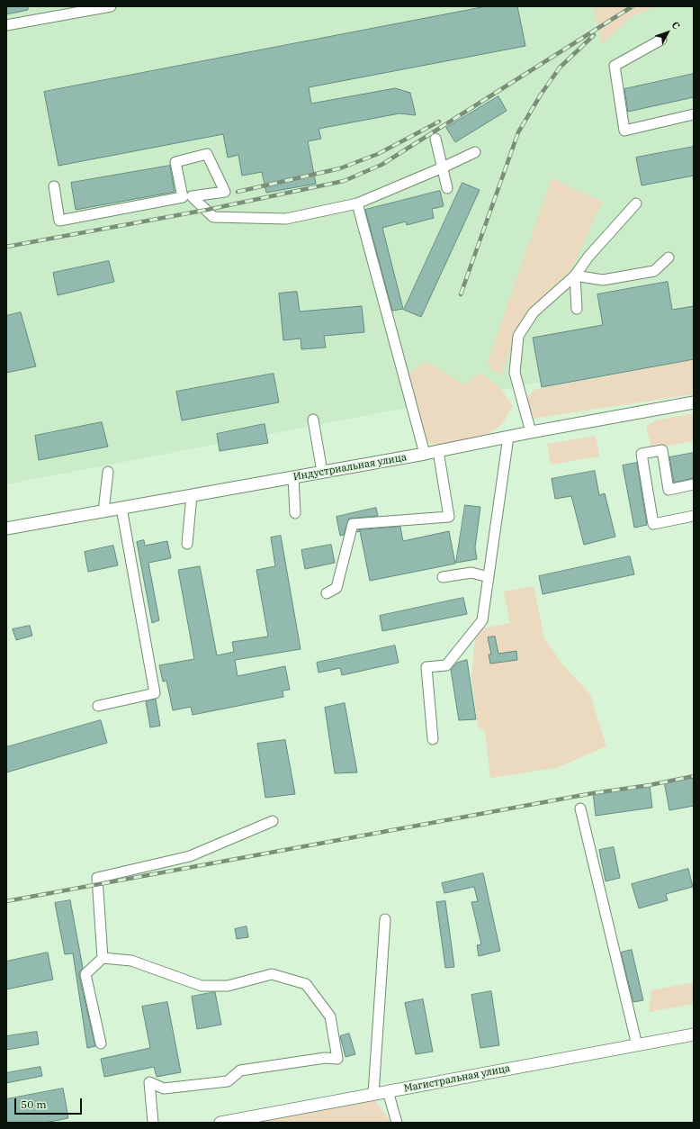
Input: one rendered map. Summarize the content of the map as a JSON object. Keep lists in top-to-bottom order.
{
  "streets": {
    "main road": ["Индустриальная улица", "Магистральная улица"]
  },
  "scale_bar": "50 m",
  "north": "top right"
}
